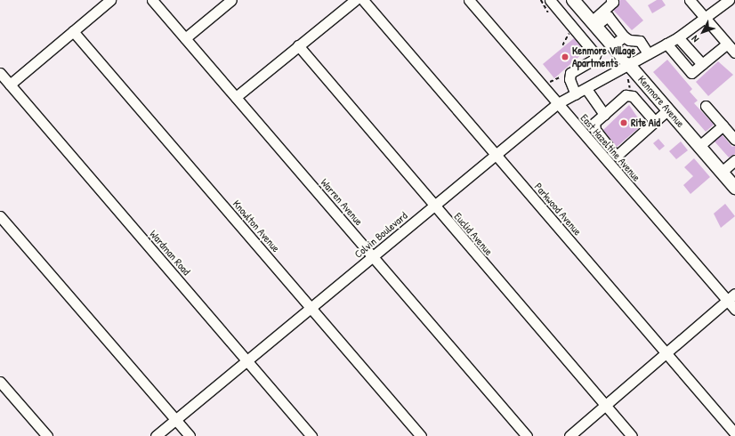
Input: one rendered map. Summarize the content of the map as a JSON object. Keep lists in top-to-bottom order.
{
  "streets": {
    "main road": ["Kenmore Avenue"],
    "street": [
      "East Hazeltine Avenue",
      "Warren Avenue",
      "Parkwood Avenue",
      "Knowlton Avenue",
      "Euclid Avenue",
      "Colvin Boulevard",
      "Wardman Road"
    ]
  },
  "crossings": [
    ["Kenmore Avenue", "Colvin Boulevard"],
    ["East Hazeltine Avenue", "Colvin Boulevard"],
    ["Warren Avenue", "Colvin Boulevard"],
    ["Parkwood Avenue", "Colvin Boulevard"],
    ["Knowlton Avenue", "Colvin Boulevard"],
    ["Euclid Avenue", "Colvin Boulevard"],
    ["Colvin Boulevard", "Wardman Road"]
  ],
  "places": ["Kenmore Village Apartments", "Rite Aid"],
  "north": "bottom left"
}
